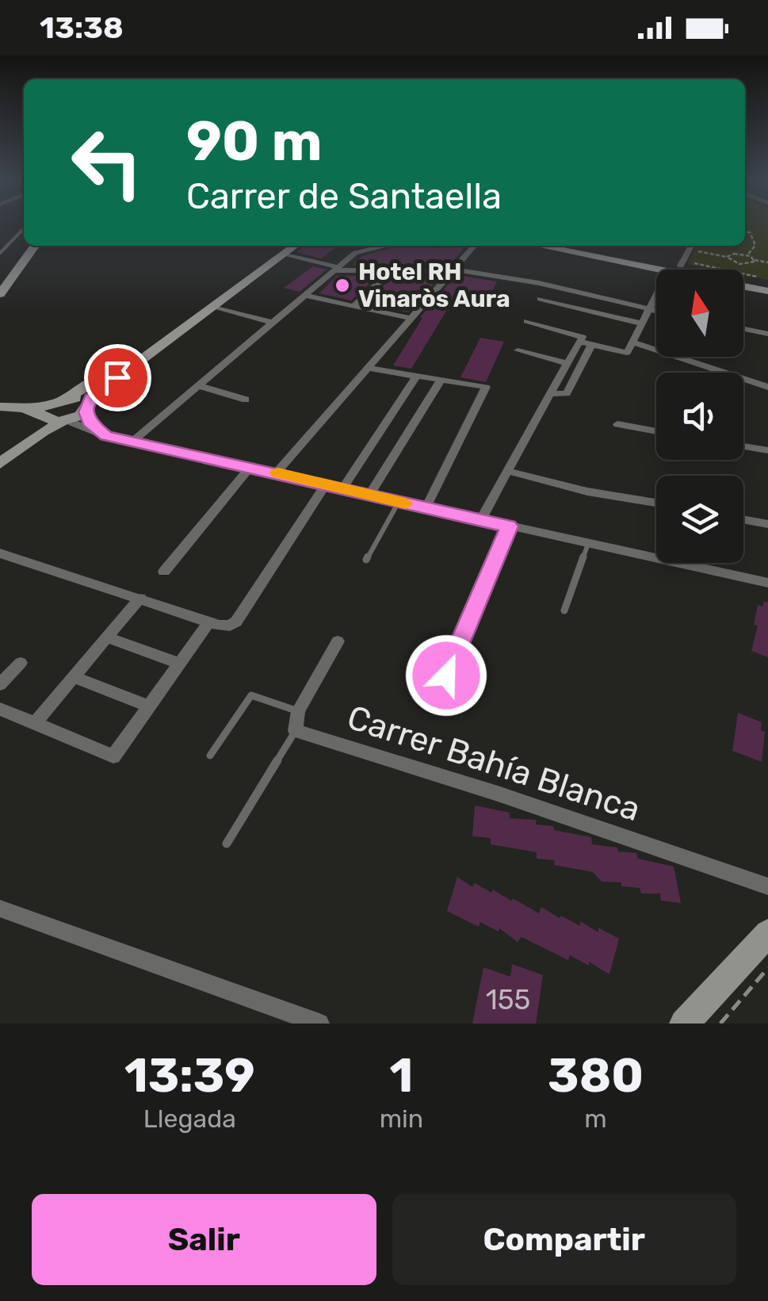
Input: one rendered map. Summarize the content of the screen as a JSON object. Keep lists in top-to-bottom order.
{
  "streets": {
    "street": ["Carrer Bahía Blanca"]
  },
  "places": ["Hotel RH Vinaròs Aura"],
  "house_numbers": ["155"],
  "north": "top",
  "page": {
    "status": "13:38",
    "turn": ["90 m", "Carrer de Santaella"],
    "eta": [
      "13:39",
      "Llegada",
      "1",
      "min",
      "380",
      "m"
    ],
    "buttons": ["Salir", "Compartir"]
  }
}
